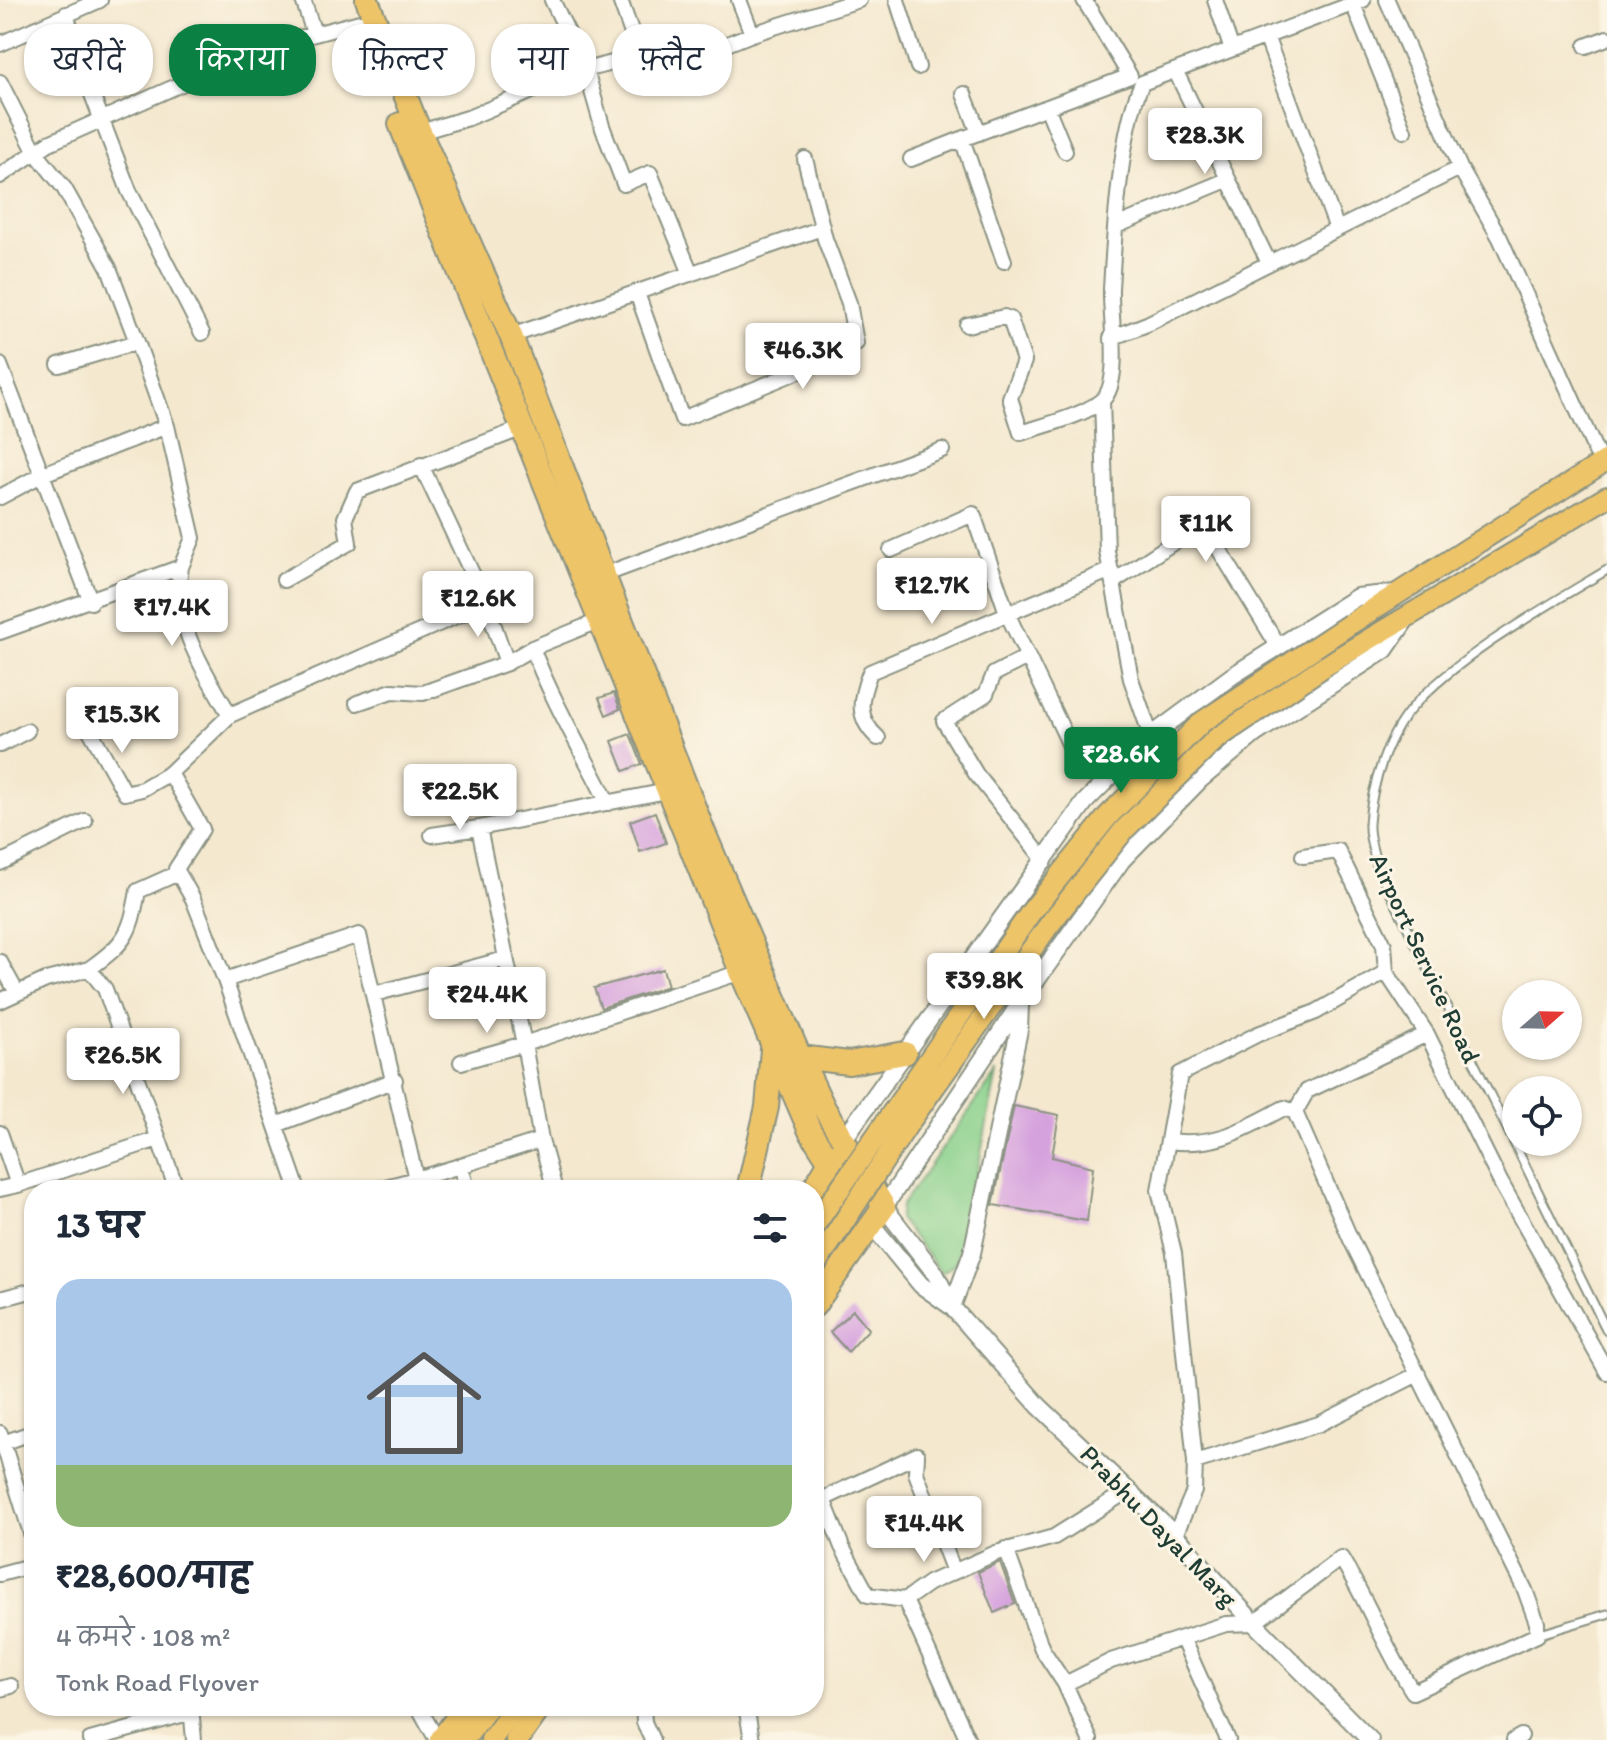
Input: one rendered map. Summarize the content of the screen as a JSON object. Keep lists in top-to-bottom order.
{
  "streets": {
    "street": ["Prabhu Dayal Marg"],
    "lane": ["Airport Service Road"]
  },
  "north": "right",
  "page": {
    "chip": [
      "खरीदें",
      "किराया",
      "फ़िल्टर",
      "नया",
      "फ़्लैट"
    ],
    "price": [
      "₹28.3K",
      "₹46.3K",
      "₹11K",
      "₹12.7K",
      "₹12.6K",
      "₹17.4K",
      "₹15.3K",
      "₹28.6K",
      "₹22.5K",
      "₹39.8K",
      "₹24.4K",
      "₹26.5K",
      "₹14.4K"
    ],
    "heading": "13 घर",
    "list": [
      {
        "name": "₹28,600/माह",
        "note": "4 कमरे · 108 m² · Tonk Road Flyover"
      }
    ]
  }
}
